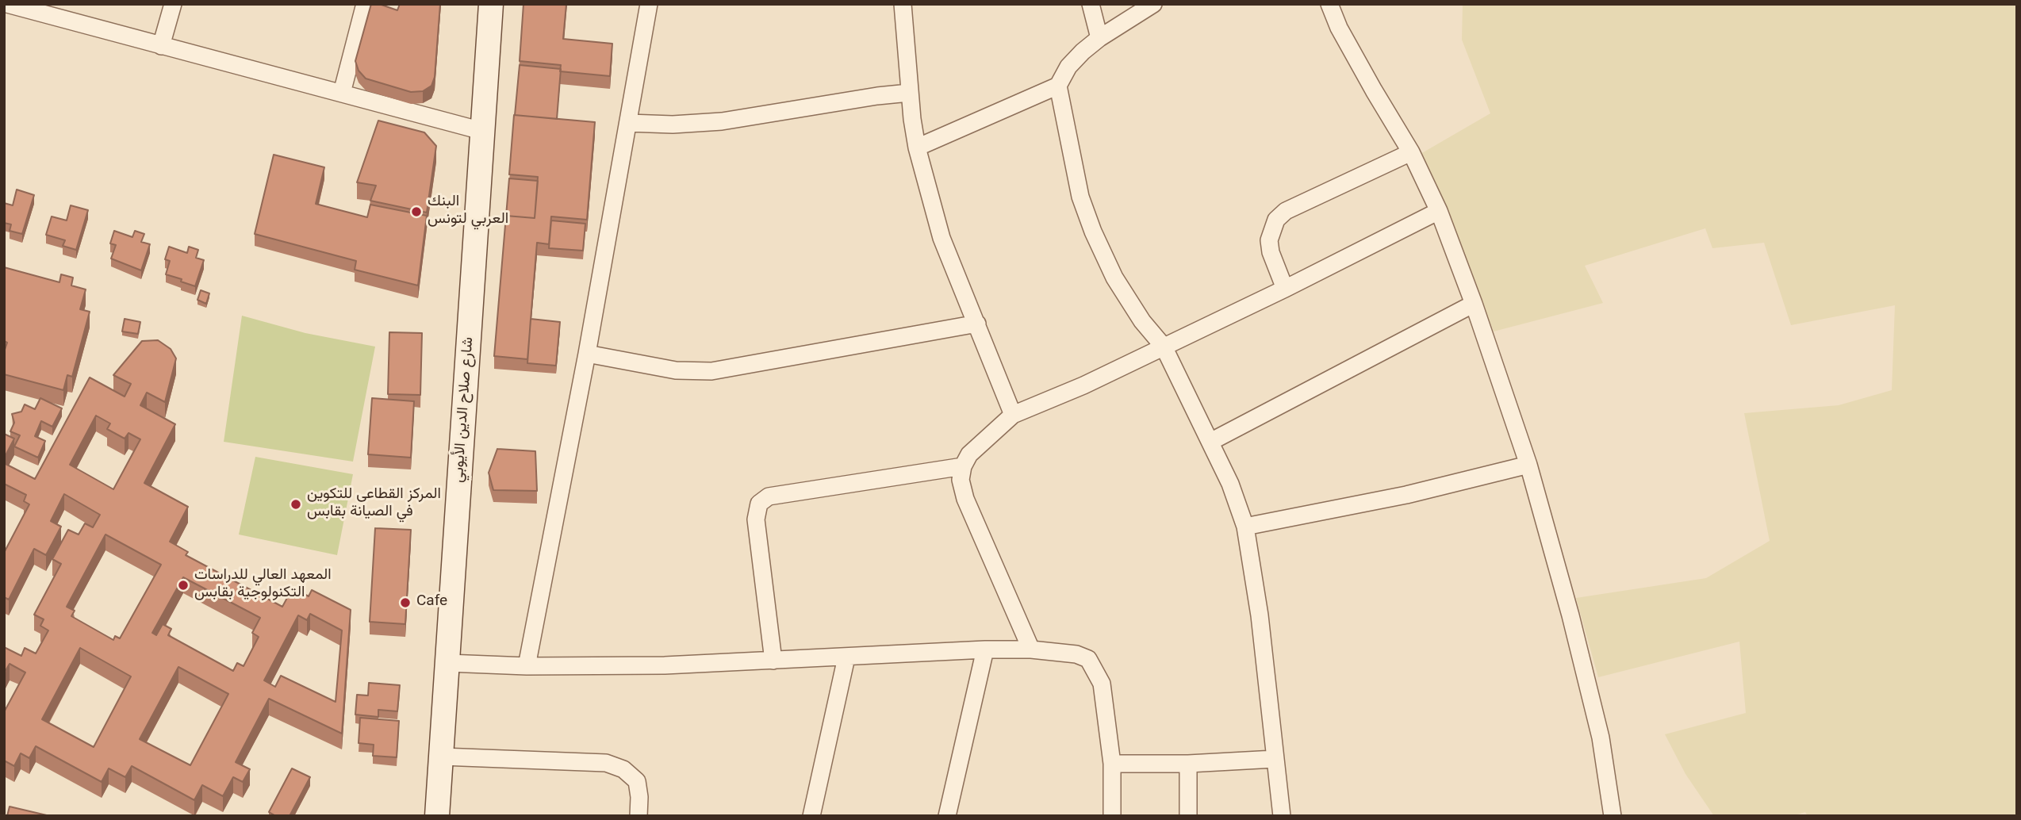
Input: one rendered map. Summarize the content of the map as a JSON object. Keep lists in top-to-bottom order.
{
  "streets": {
    "main road": ["شارع صلاح الدين الأيوبي"]
  },
  "places": [
    "البنك العربي لتونس",
    "المركز القطاعى للتكوين في الصيانة بقابس",
    "المعهد العالي للدراسات التكنولوجية بقابس",
    "Cafe"
  ]
}
